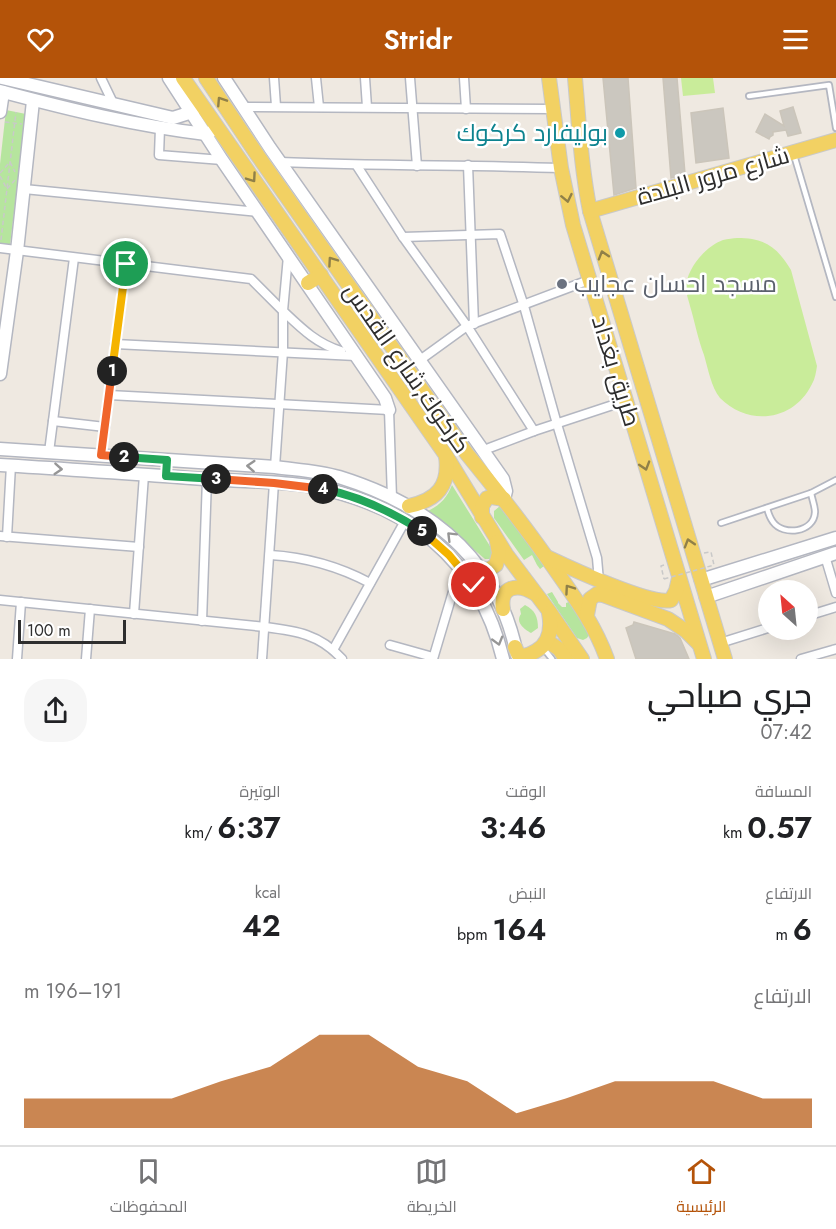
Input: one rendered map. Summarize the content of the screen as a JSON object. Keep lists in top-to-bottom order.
{
  "streets": {
    "main road": ["شارع مرور البلدة", "كركوك,شارع القدس", "طريق بغداد"]
  },
  "crossings": [
    ["شارع مرور البلدة", "طريق بغداد"]
  ],
  "places": ["بوليفارد كركوك", "مسجد احسان عجايب"],
  "scale_bar": "100 m",
  "north": "top left",
  "page": {
    "header": "Stridr",
    "pins": [
      "1",
      "2",
      "3",
      "4",
      "5"
    ],
    "scale": "100 m",
    "heading": ["جري صباحي", "07:42"],
    "stats": [
      ["المسافة", "0.57 km"],
      ["الوقت", "3:46"],
      ["الوتيرة", "6:37 /km"],
      ["الارتفاع", "6 m"],
      ["النبض", "164 bpm"],
      ["kcal", "42"]
    ],
    "chart": ["الارتفاع", "191–196 m"],
    "tabs": ["الرئيسية", "الخريطة", "المحفوظات"]
  }
}
